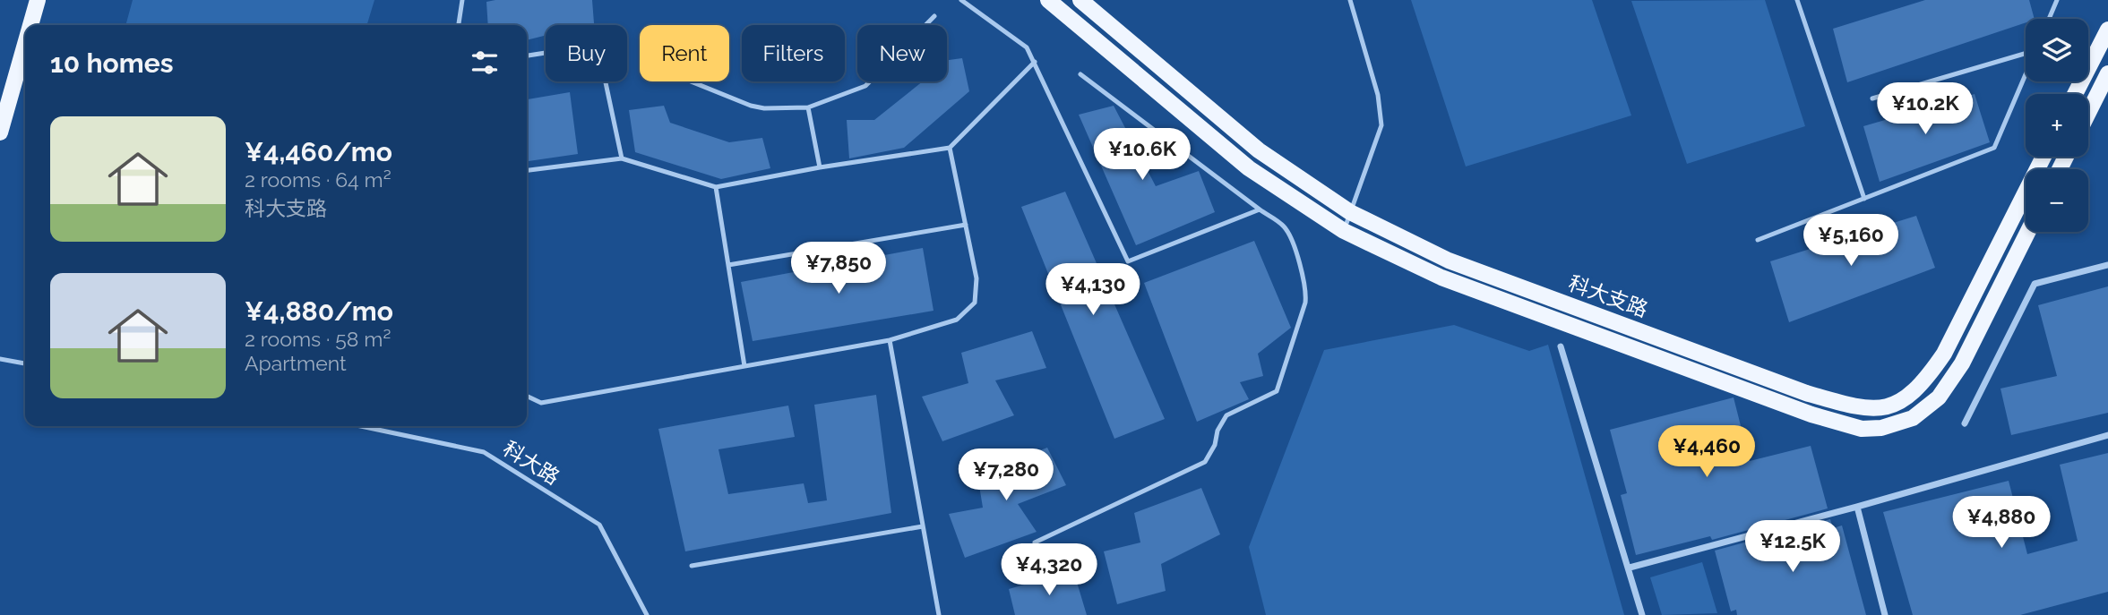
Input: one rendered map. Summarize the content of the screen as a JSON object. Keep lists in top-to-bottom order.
{
  "streets": {
    "main road": ["科大支路"],
    "lane": ["科大路"]
  },
  "page": {
    "map_buttons": ["+", "−"],
    "chip": [
      "Buy",
      "Rent",
      "Filters",
      "New"
    ],
    "heading": "10 homes",
    "price": [
      "¥10.2K",
      "¥10.6K",
      "¥5,160",
      "¥7,850",
      "¥4,130",
      "¥4,460",
      "¥7,280",
      "¥4,880",
      "¥12.5K",
      "¥4,320"
    ],
    "list": [
      {
        "name": "¥4,460/mo",
        "note": "2 rooms · 64 m² · 科大支路"
      },
      {
        "name": "¥4,880/mo",
        "note": "2 rooms · 58 m² · Apartment"
      }
    ]
  }
}
